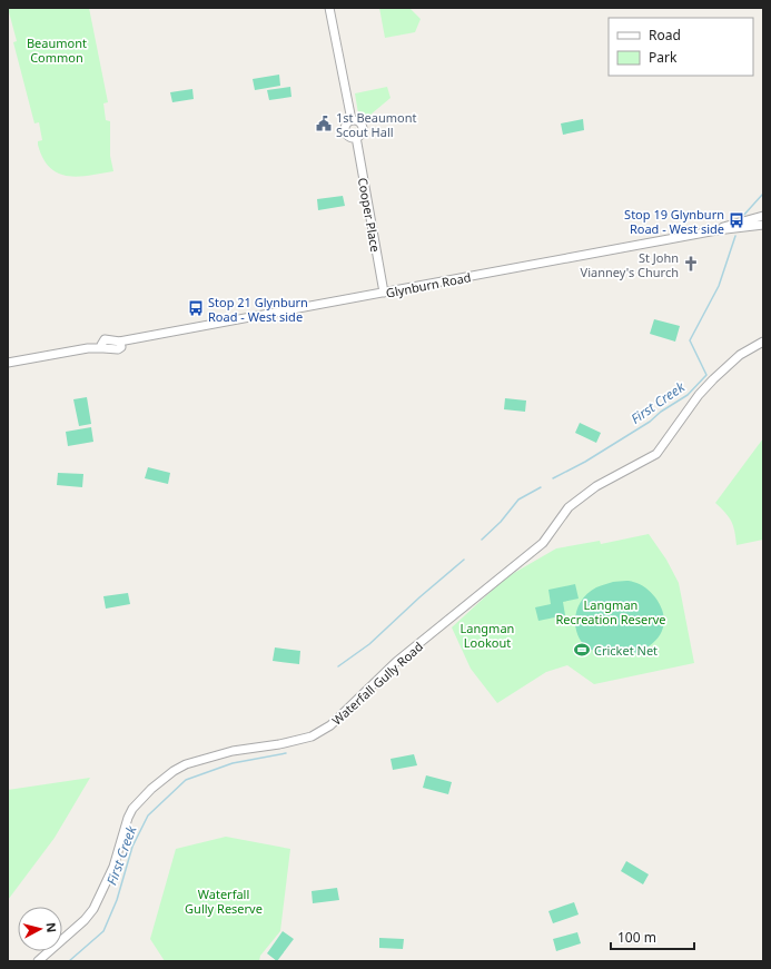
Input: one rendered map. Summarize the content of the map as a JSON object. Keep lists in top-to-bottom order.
{
  "streets": {
    "street": ["Cooper Place", "Glynburn Road", "Waterfall Gully Road"]
  },
  "crossings": [
    ["Cooper Place", "Glynburn Road"]
  ],
  "water": ["First Creek"],
  "parks": [
    "Beaumont Common",
    "Langman Recreation Reserve",
    "Langman Lookout",
    "Waterfall Gully Reserve"
  ],
  "places": {
    "public building": ["1st Beaumont Scout Hall"],
    "bus stop": ["Stop 19 Glynburn Road - West side", "Stop 21 Glynburn Road - West side"],
    "church": ["St John Vianney's Church"],
    "sports": ["Cricket Net"]
  },
  "legend": ["Road", "Park"],
  "scale_bar": "100 m",
  "north": "right"
}
